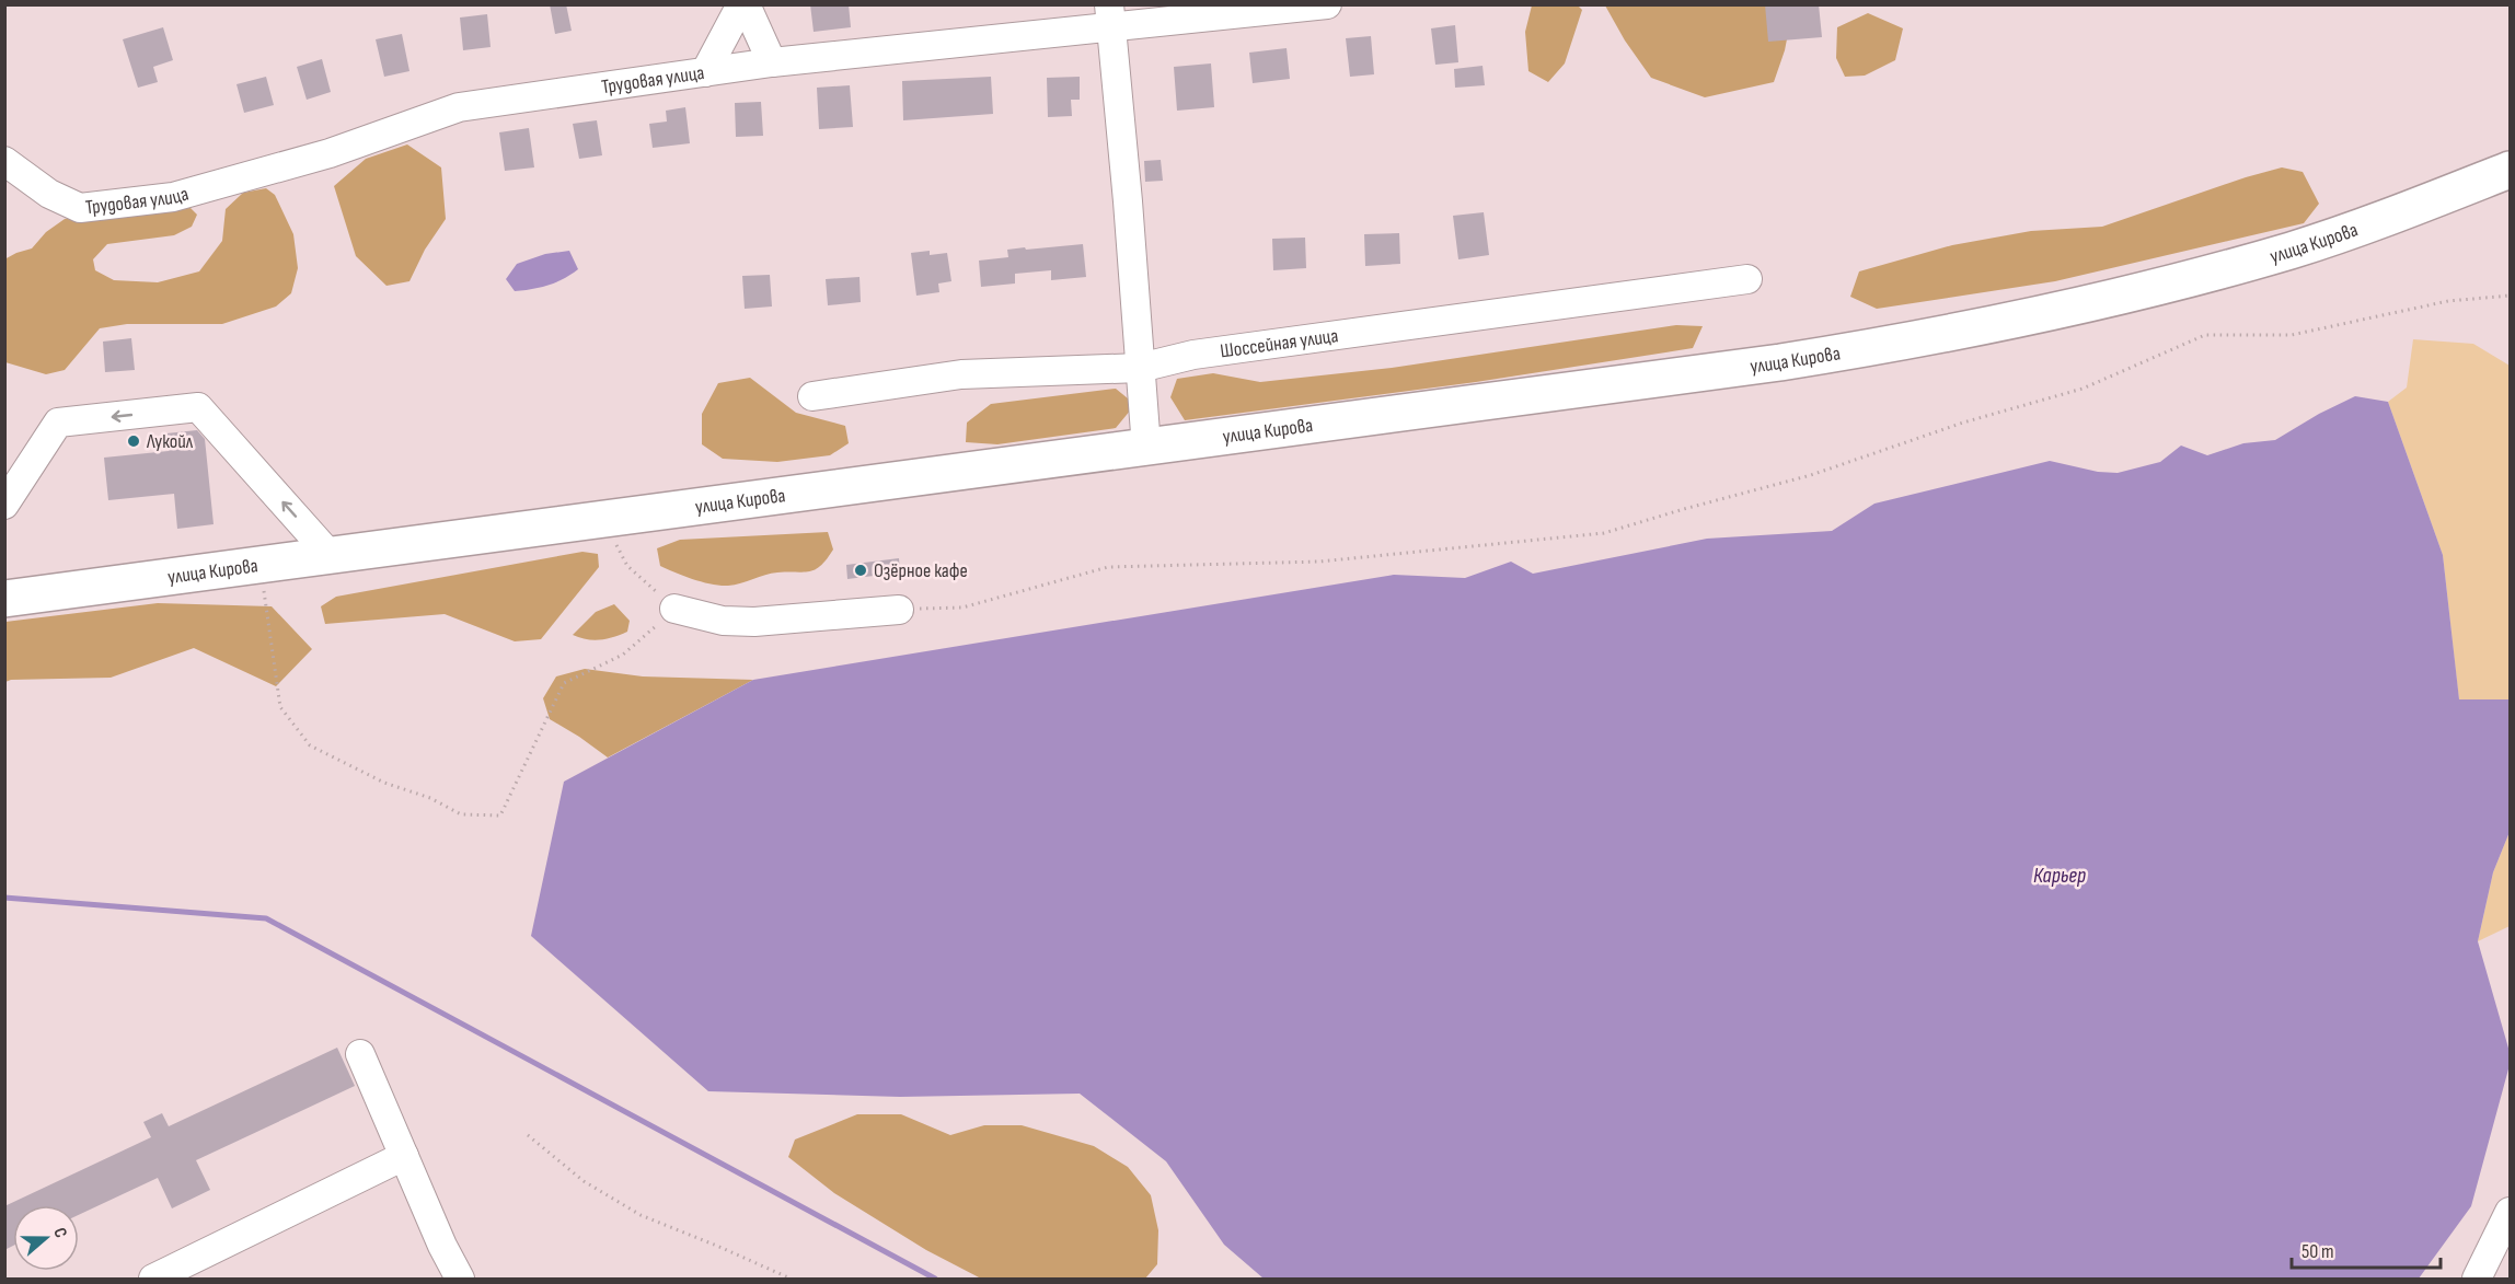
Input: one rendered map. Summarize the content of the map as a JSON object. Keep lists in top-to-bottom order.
{
  "streets": {
    "main road": ["улица Кирова"],
    "street": ["Трудовая улица", "Шоссейная улица"]
  },
  "water": ["Карьер"],
  "places": ["Лукойл", "Озёрное кафе"],
  "scale_bar": "50 m",
  "north": "right"
}
